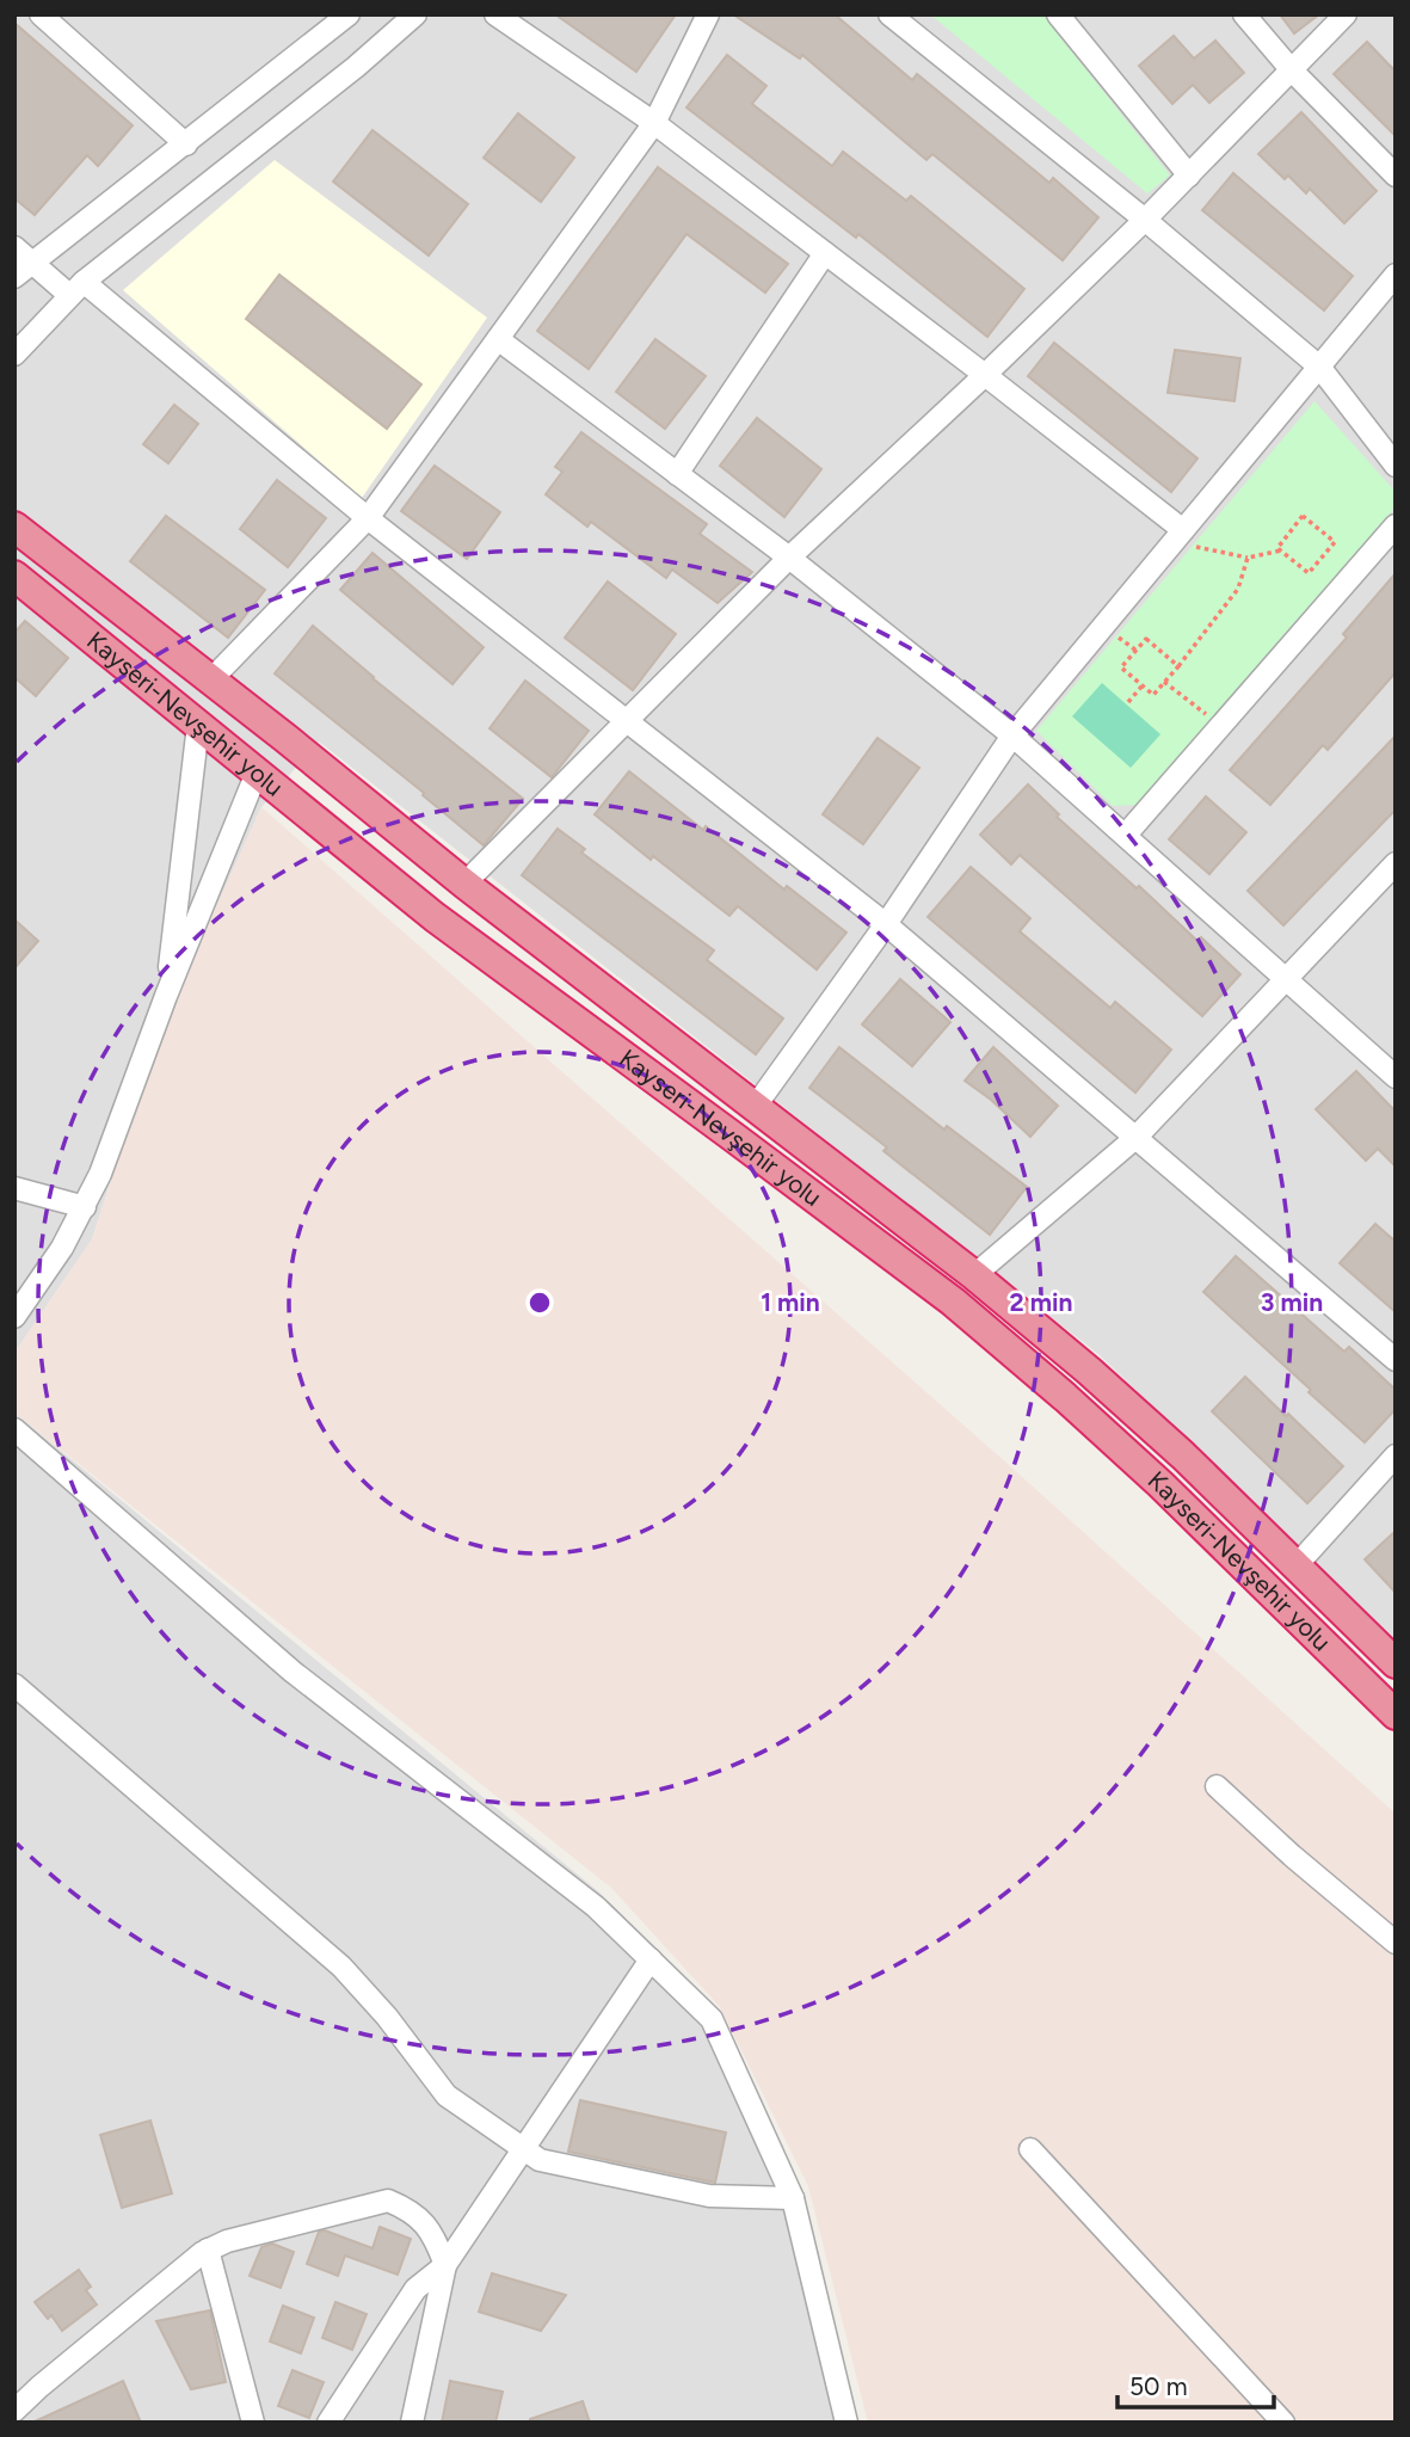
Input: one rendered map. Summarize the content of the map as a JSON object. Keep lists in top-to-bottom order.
{
  "streets": {
    "highway": ["Kayseri-Nevşehir yolu"]
  },
  "scale_bar": "50 m",
  "rings": ["1 min", "2 min", "3 min"]
}
